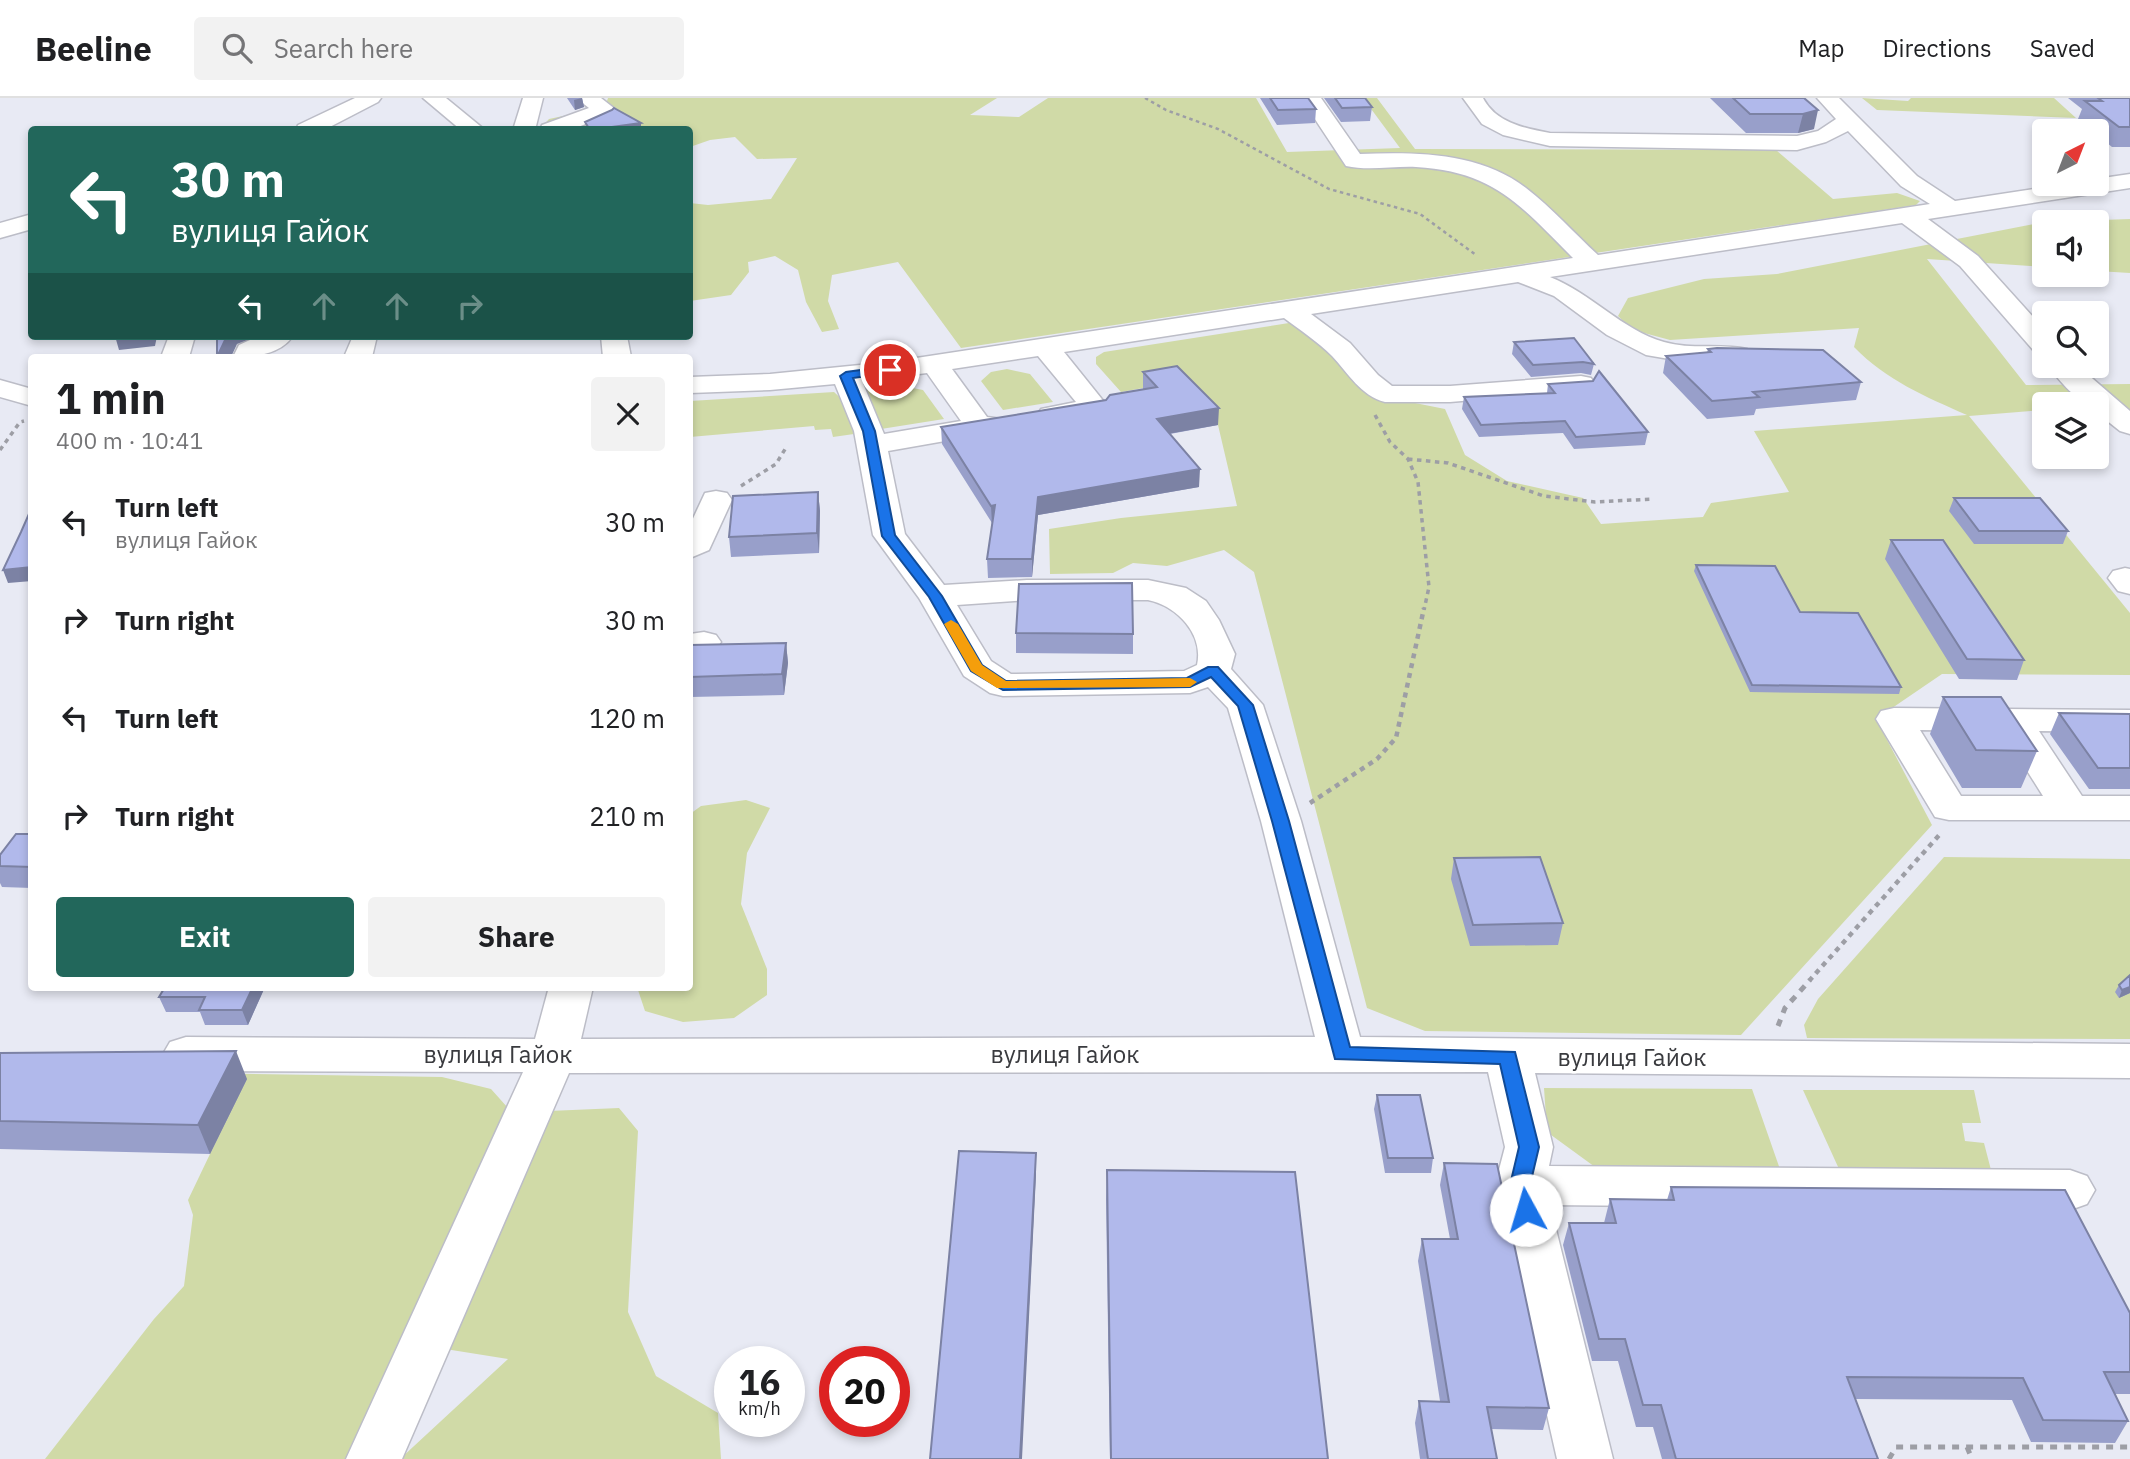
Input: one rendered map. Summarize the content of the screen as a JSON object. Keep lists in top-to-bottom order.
{
  "streets": {
    "street": ["вулиця Гайок"]
  },
  "north": "top right",
  "page": {
    "header": "Beeline",
    "search": "Search here",
    "nav": ["Map", "Directions", "Saved"],
    "turn": ["30 m", "вулиця Гайок"],
    "heading": ["1 min", "400 m · 10:41"],
    "list": [
      {
        "name": "Turn left",
        "note": "вулиця Гайок",
        "value": "30 m"
      },
      {
        "name": "Turn right",
        "value": "30 m"
      },
      {
        "name": "Turn left",
        "value": "120 m"
      },
      {
        "name": "Turn right",
        "value": "210 m"
      }
    ],
    "buttons": ["Exit", "Share"],
    "speed": "16 km/h",
    "limit": "20"
  }
}
